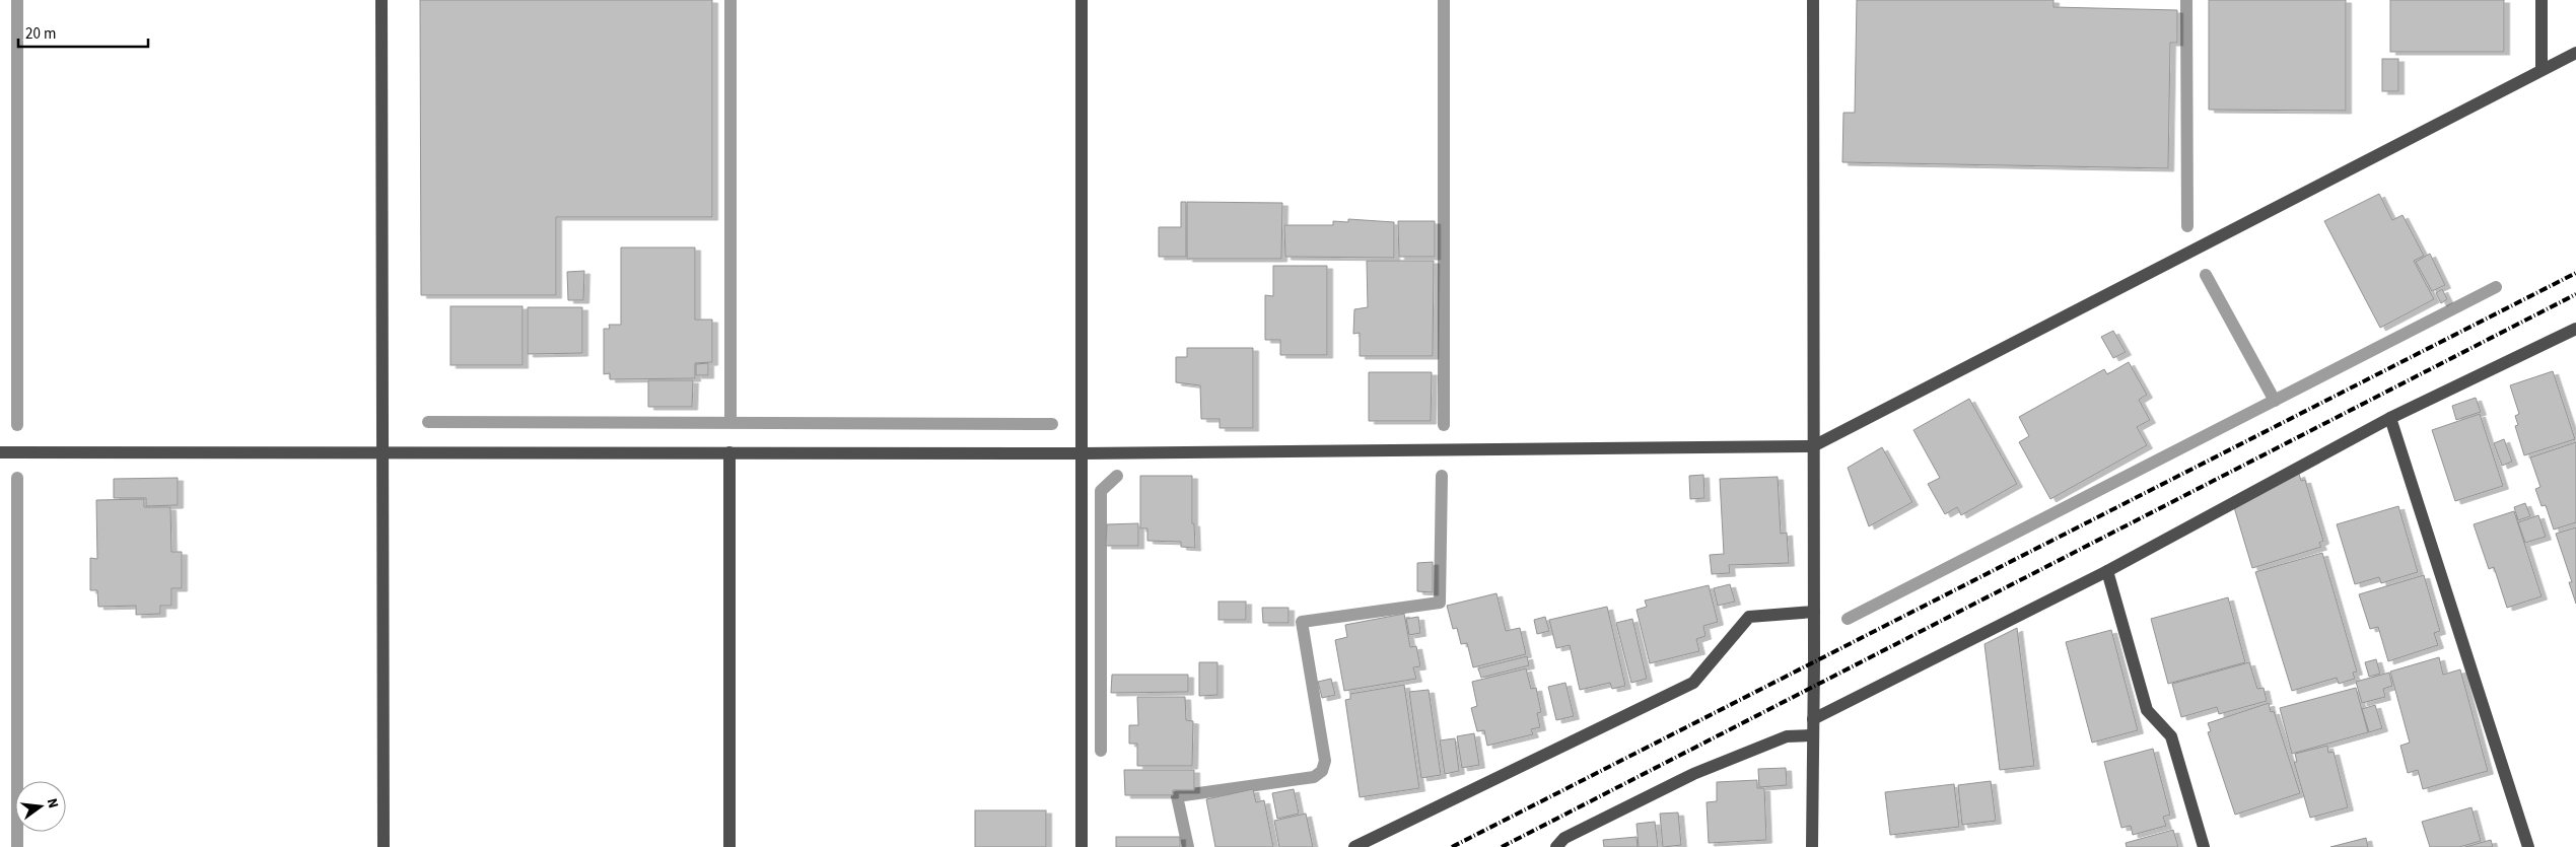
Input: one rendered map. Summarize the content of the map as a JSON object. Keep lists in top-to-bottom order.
{
  "scale_bar": "20 m",
  "north": "right"
}
